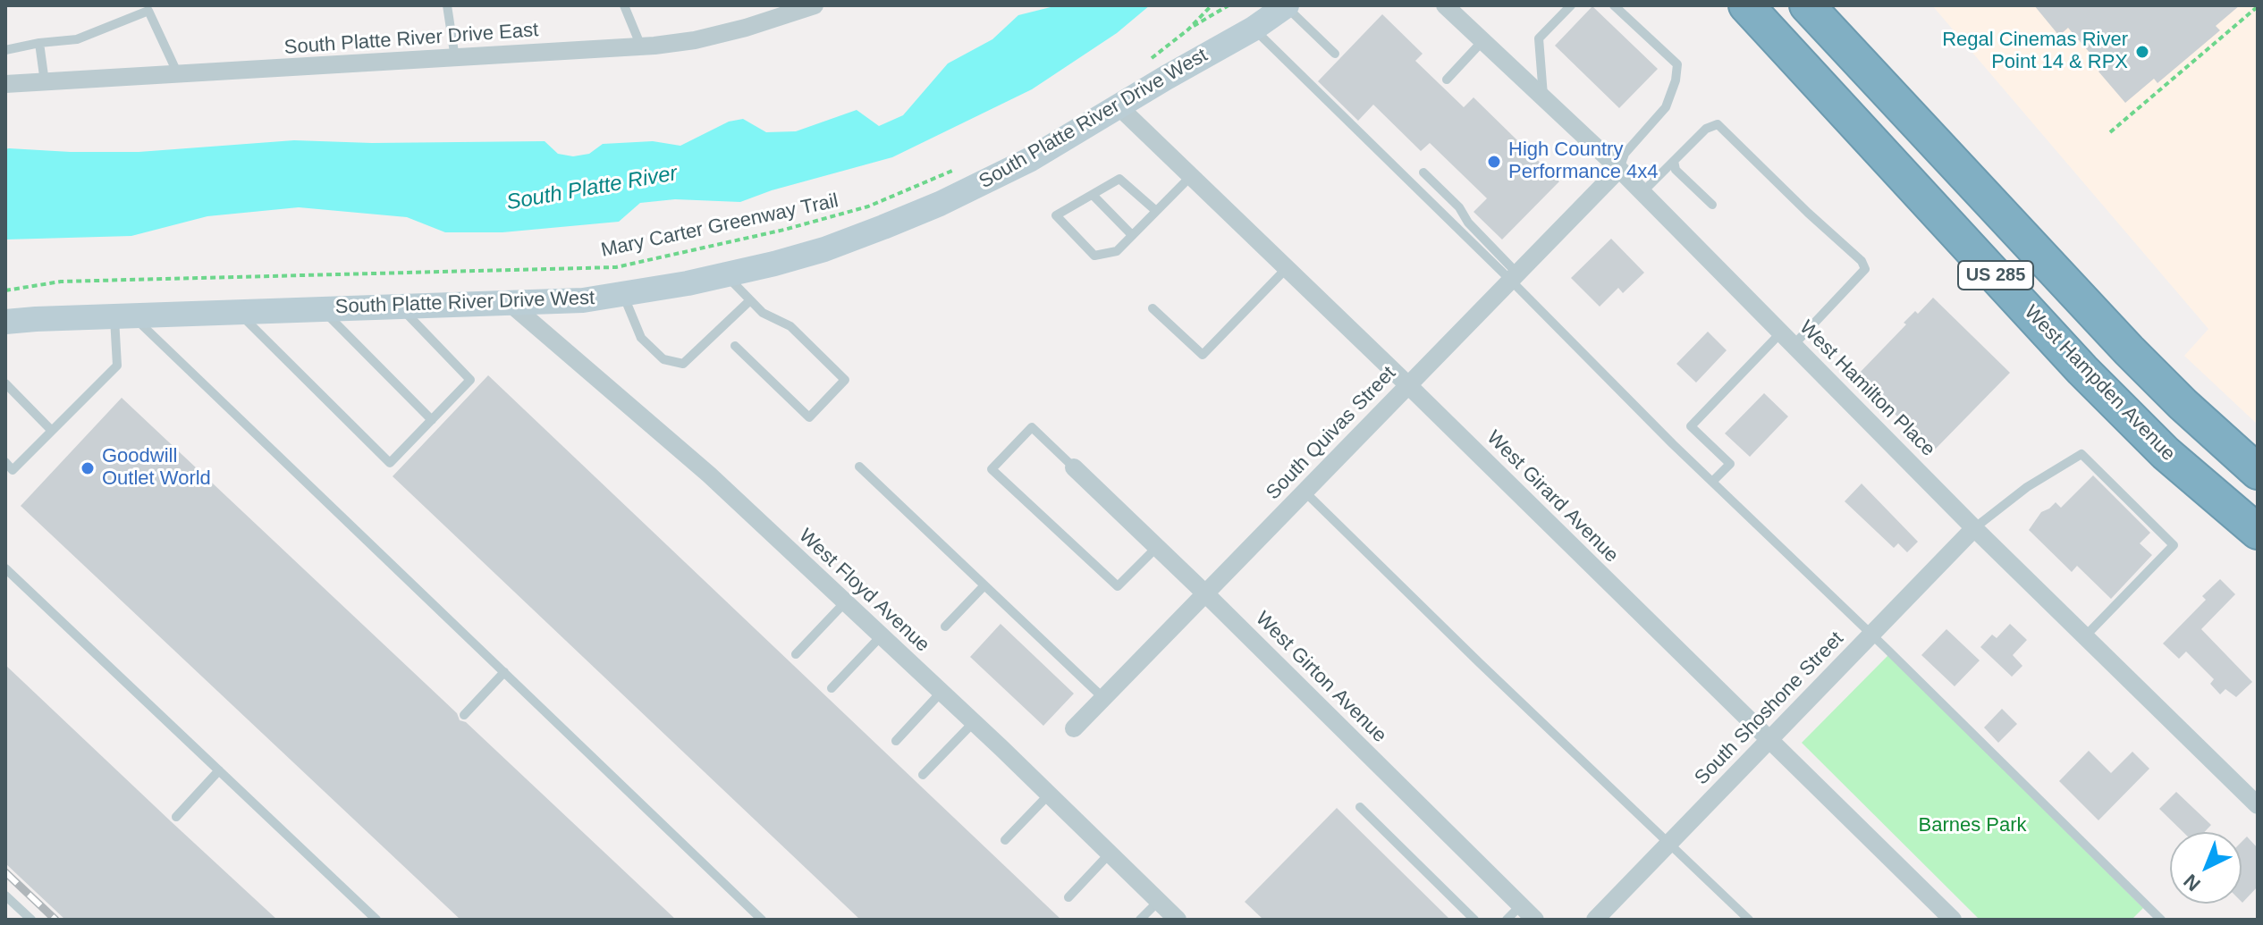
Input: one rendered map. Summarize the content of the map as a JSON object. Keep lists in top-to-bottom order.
{
  "streets": {
    "highway": ["US 285", "West Hampden Avenue"],
    "street": [
      "South Platte River Drive East",
      "South Platte River Drive West",
      "West Hamilton Place",
      "South Quivas Street",
      "West Girard Avenue",
      "West Floyd Avenue",
      "West Girton Avenue",
      "South Shoshone Street"
    ],
    "path": ["Mary Carter Greenway Trail"]
  },
  "crossings": [
    ["South Platte River Drive West", "West Girard Avenue"],
    ["South Platte River Drive West", "West Floyd Avenue"],
    ["West Hamilton Place", "South Quivas Street"],
    ["West Hamilton Place", "South Shoshone Street"],
    ["South Quivas Street", "West Girard Avenue"],
    ["South Quivas Street", "West Girton Avenue"],
    ["West Girard Avenue", "South Shoshone Street"]
  ],
  "water": ["South Platte River"],
  "parks": ["Barnes Park"],
  "places": ["Regal Cinemas River Point 14 & RPX", "High Country Performance 4x4", "Goodwill Outlet World"],
  "north": "bottom left"
}
